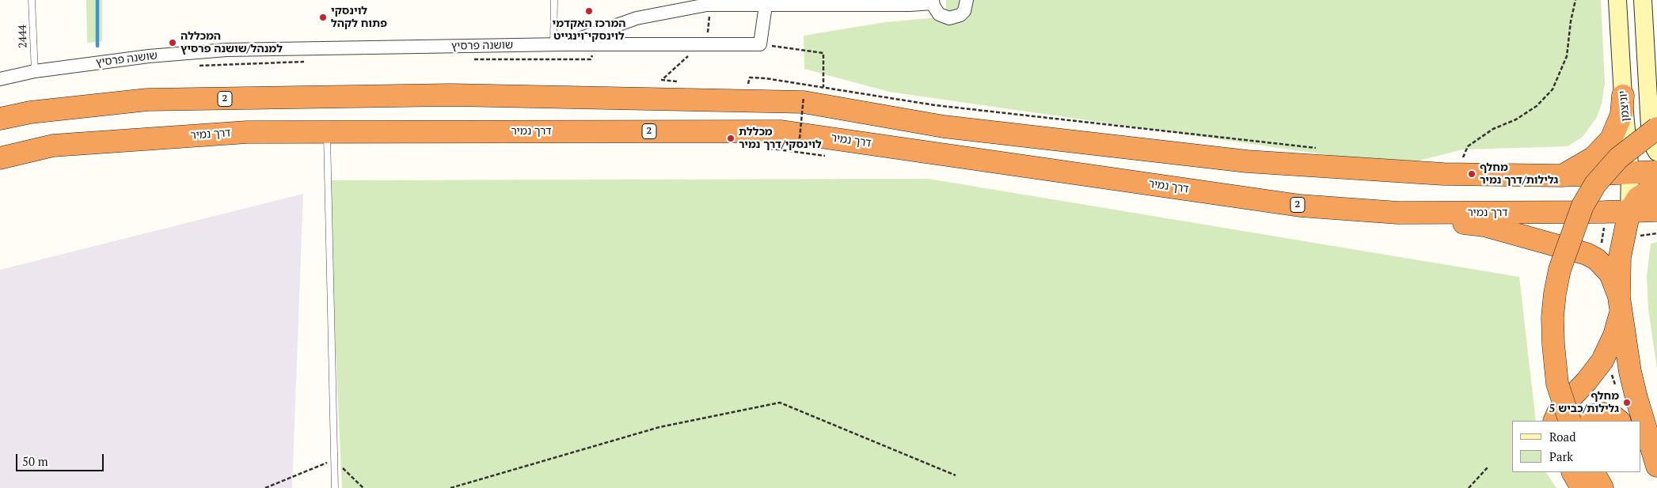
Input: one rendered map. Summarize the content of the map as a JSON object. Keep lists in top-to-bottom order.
{
  "streets": {
    "highway": ["2", "דרך נמיר"],
    "street": ["שושנה פרסיץ", "יוניצמן"],
    "lane": ["2444"]
  },
  "crossings": [
    ["2444", "שושנה פרסיץ"],
    ["2", "יוניצמן"],
    ["2", "דרך נמיר"],
    ["יוניצמן", "דרך נמיר"]
  ],
  "places": [
    "המרכז האקדמי לוינסקי־וינגייט",
    "לוינסקי פתוח לקהל",
    "המכללה למנהל/שושנה פרסיץ",
    "מכללת לוינסקי/דרך נמיר",
    "מחלף גלילות/דרך נמיר",
    "מחלף גלילות/כביש 5"
  ],
  "legend": ["Road", "Park"],
  "scale_bar": "50 m"
}
